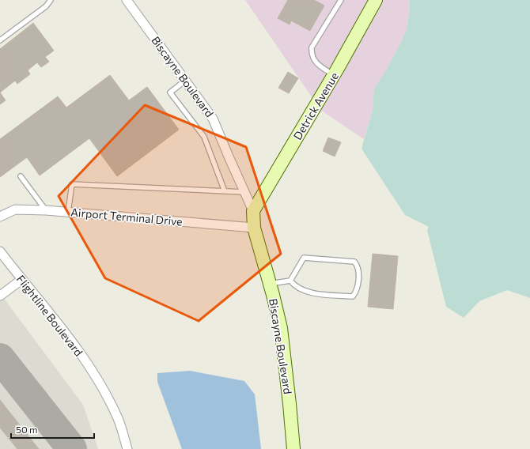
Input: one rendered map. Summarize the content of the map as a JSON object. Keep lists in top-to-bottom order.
{
  "streets": {
    "street": [
      "Biscayne Boulevard",
      "Detrick Avenue",
      "Airport Terminal Drive",
      "Flightline Boulevard"
    ]
  },
  "crossings": [
    ["Biscayne Boulevard", "Detrick Avenue"],
    ["Biscayne Boulevard", "Airport Terminal Drive"]
  ],
  "scale_bar": "50 m"
}
